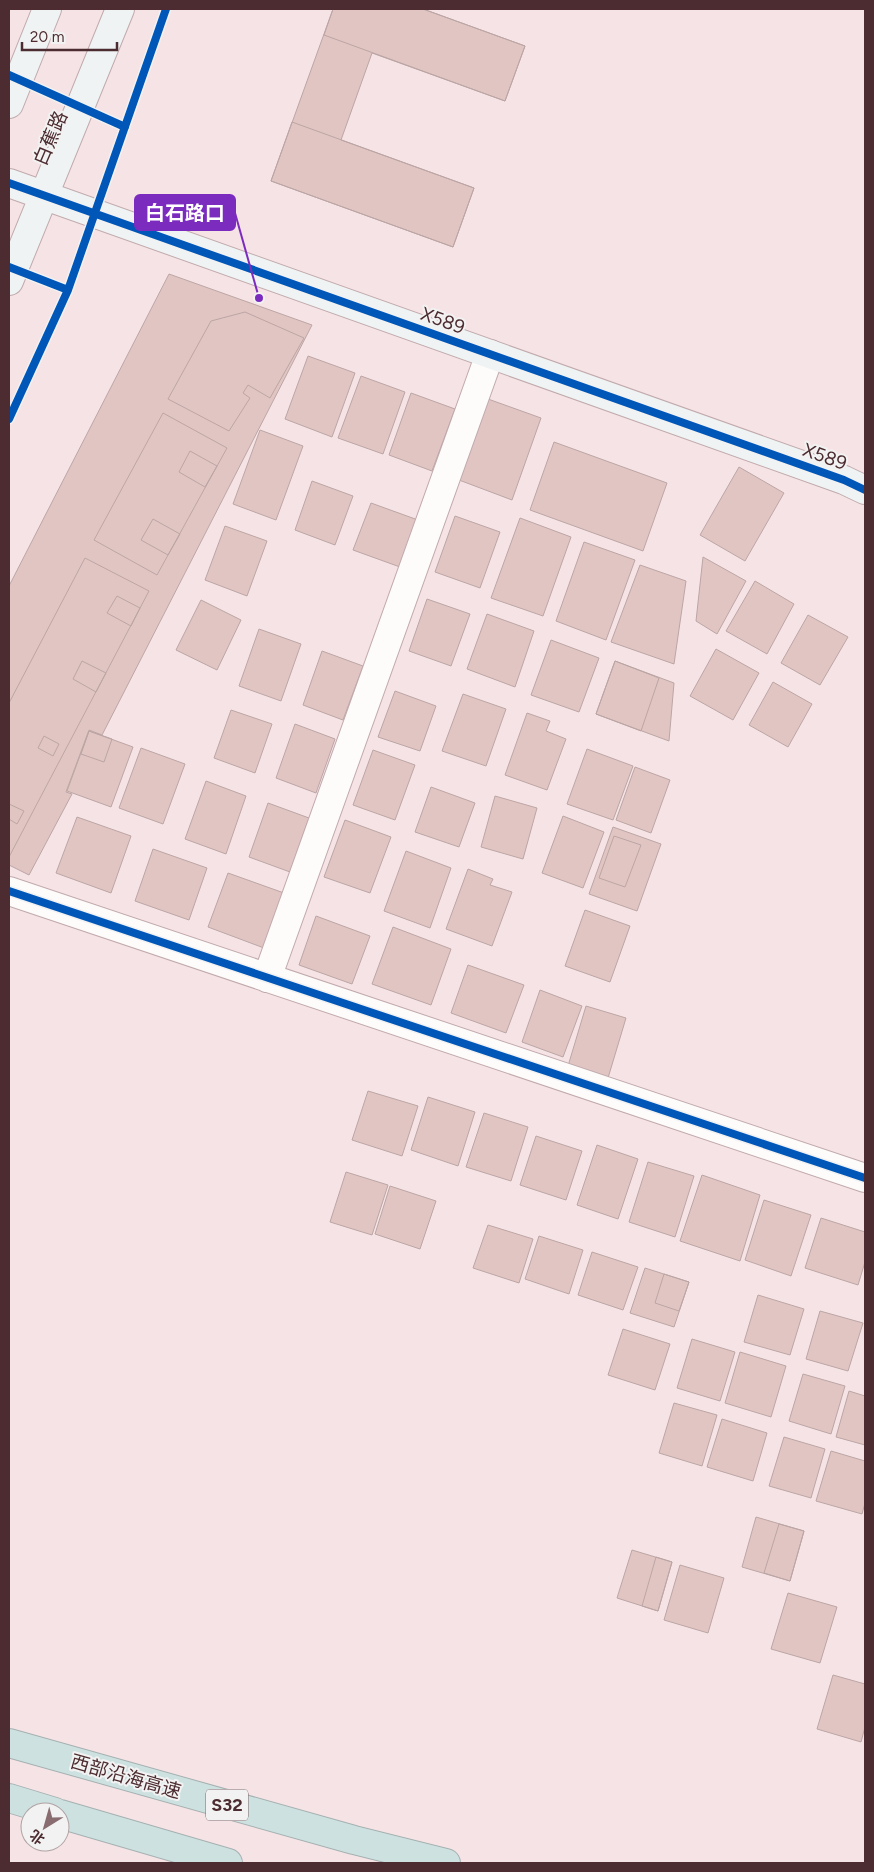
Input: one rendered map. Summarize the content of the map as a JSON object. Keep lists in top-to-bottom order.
{
  "streets": {
    "highway": ["西部沿海高速", "S32"],
    "street": ["白蕉路", "X589"]
  },
  "crossings": [
    ["白蕉路", "X589"]
  ],
  "places": ["白石路口"],
  "scale_bar": "20 m",
  "north": "bottom left"
}
